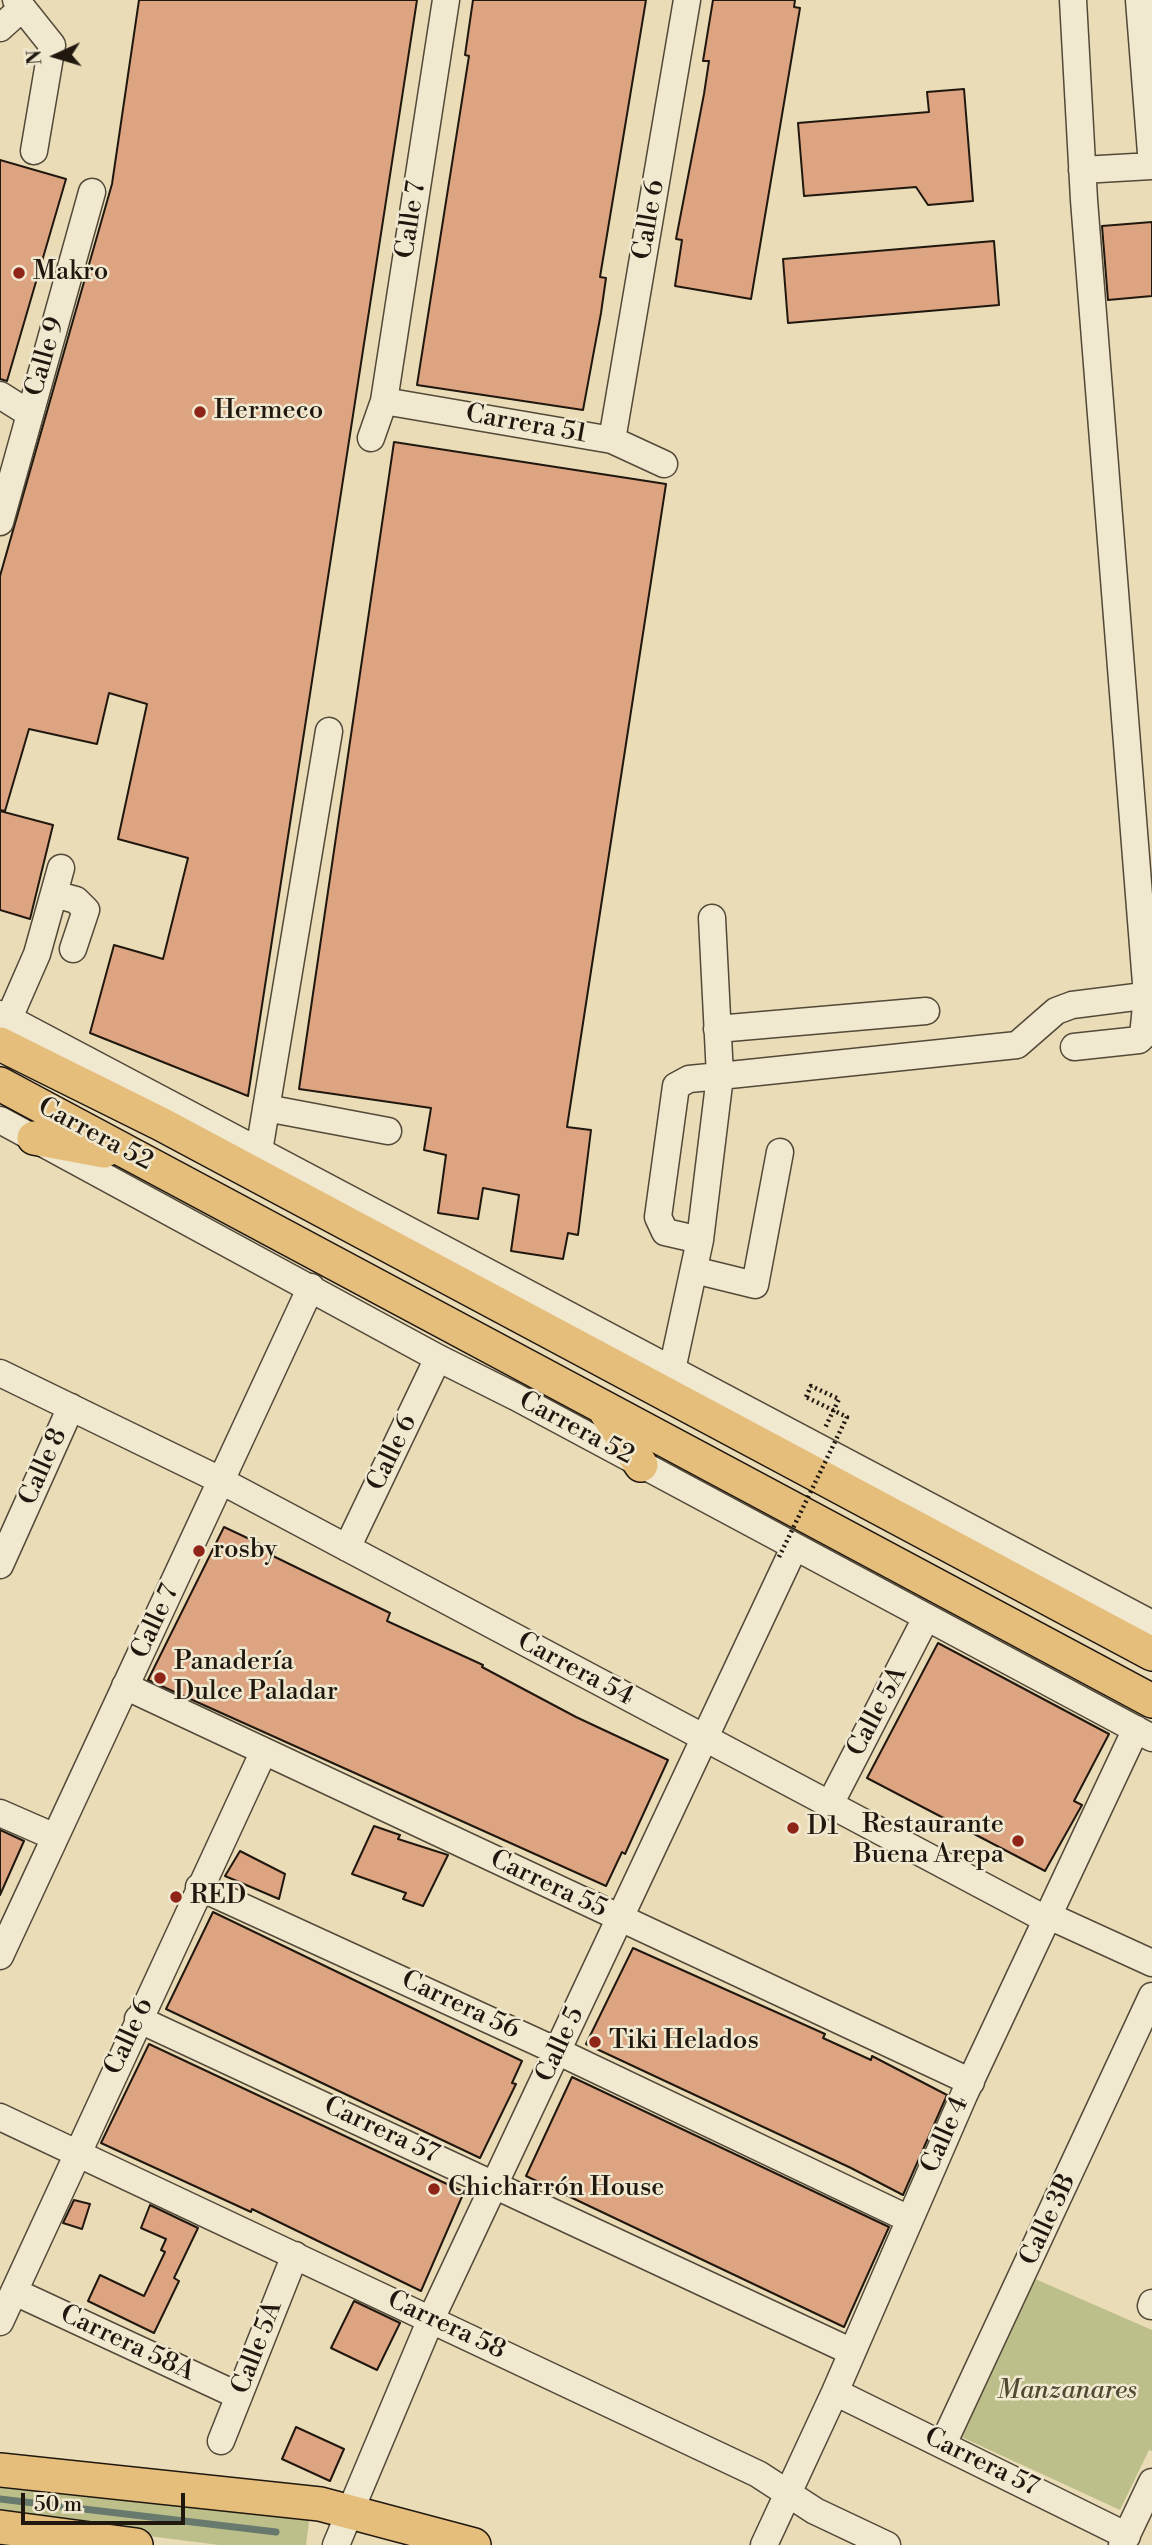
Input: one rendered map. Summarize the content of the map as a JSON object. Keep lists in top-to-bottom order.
{
  "streets": {
    "main road": ["Carrera 52"],
    "street": [
      "Calle 7",
      "Calle 6",
      "Calle 9",
      "Carrera 51",
      "Calle 8",
      "Carrera 54",
      "Calle 5A",
      "Carrera 55",
      "Carrera 56",
      "Calle 5",
      "Carrera 57",
      "Calle 4",
      "Calle 3B",
      "Carrera 58",
      "Carrera 58A"
    ]
  },
  "crossings": [
    ["Calle 7", "Carrera 51"],
    ["Calle 7", "Carrera 52"],
    ["Calle 7", "Carrera 54"],
    ["Calle 7", "Carrera 55"],
    ["Calle 6", "Carrera 51"],
    ["Calle 6", "Carrera 52"],
    ["Calle 6", "Carrera 54"],
    ["Calle 6", "Carrera 55"],
    ["Calle 6", "Carrera 56"],
    ["Calle 6", "Carrera 57"],
    ["Calle 6", "Carrera 58"],
    ["Calle 6", "Carrera 58A"],
    ["Carrera 52", "Calle 5A"],
    ["Carrera 52", "Calle 5"],
    ["Carrera 52", "Calle 4"],
    ["Calle 8", "Carrera 54"],
    ["Carrera 54", "Calle 5A"],
    ["Carrera 54", "Calle 5"],
    ["Carrera 54", "Calle 4"],
    ["Calle 5A", "Carrera 58"],
    ["Calle 5A", "Carrera 58A"],
    ["Carrera 55", "Calle 5"],
    ["Carrera 55", "Calle 4"],
    ["Carrera 56", "Calle 5"],
    ["Carrera 56", "Calle 4"],
    ["Calle 5", "Carrera 57"],
    ["Calle 5", "Carrera 58"],
    ["Carrera 57", "Calle 4"],
    ["Carrera 57", "Calle 3B"],
    ["Calle 4", "Carrera 58"]
  ],
  "parks": ["Manzanares"],
  "places": [
    "Makro",
    "Hermeco",
    "rosby",
    "Panadería Dulce Paladar",
    "D1",
    "Restaurante Buena Arepa",
    "RED",
    "Tiki Helados",
    "Chicharrón House"
  ],
  "scale_bar": "50 m",
  "north": "left"
}
